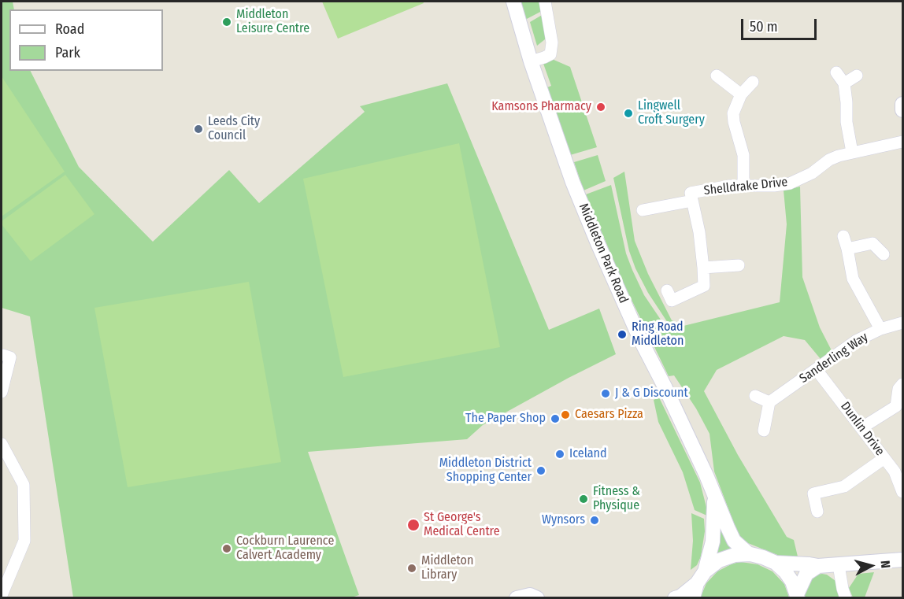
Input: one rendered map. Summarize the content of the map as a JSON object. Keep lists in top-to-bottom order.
{
  "streets": {
    "street": [
      "Shelldrake Drive",
      "Middleton Park Road",
      "Sanderling Way",
      "Dunlin Drive"
    ]
  },
  "crossings": [
    ["Sanderling Way", "Dunlin Drive"]
  ],
  "places": [
    "Middleton Leisure Centre",
    "Kamsons Pharmacy",
    "Lingwell Croft Surgery",
    "Leeds City Council",
    "Ring Road Middleton",
    "J & G Discount",
    "Caesars Pizza",
    "The Paper Shop",
    "Iceland",
    "Middleton District Shopping Center",
    "Fitness & Physique",
    "Wynsors",
    "St George's Medical Centre",
    "Cockburn Laurence Calvert Academy",
    "Middleton Library"
  ],
  "legend": ["Road", "Park"],
  "scale_bar": "50 m",
  "north": "right"
}
